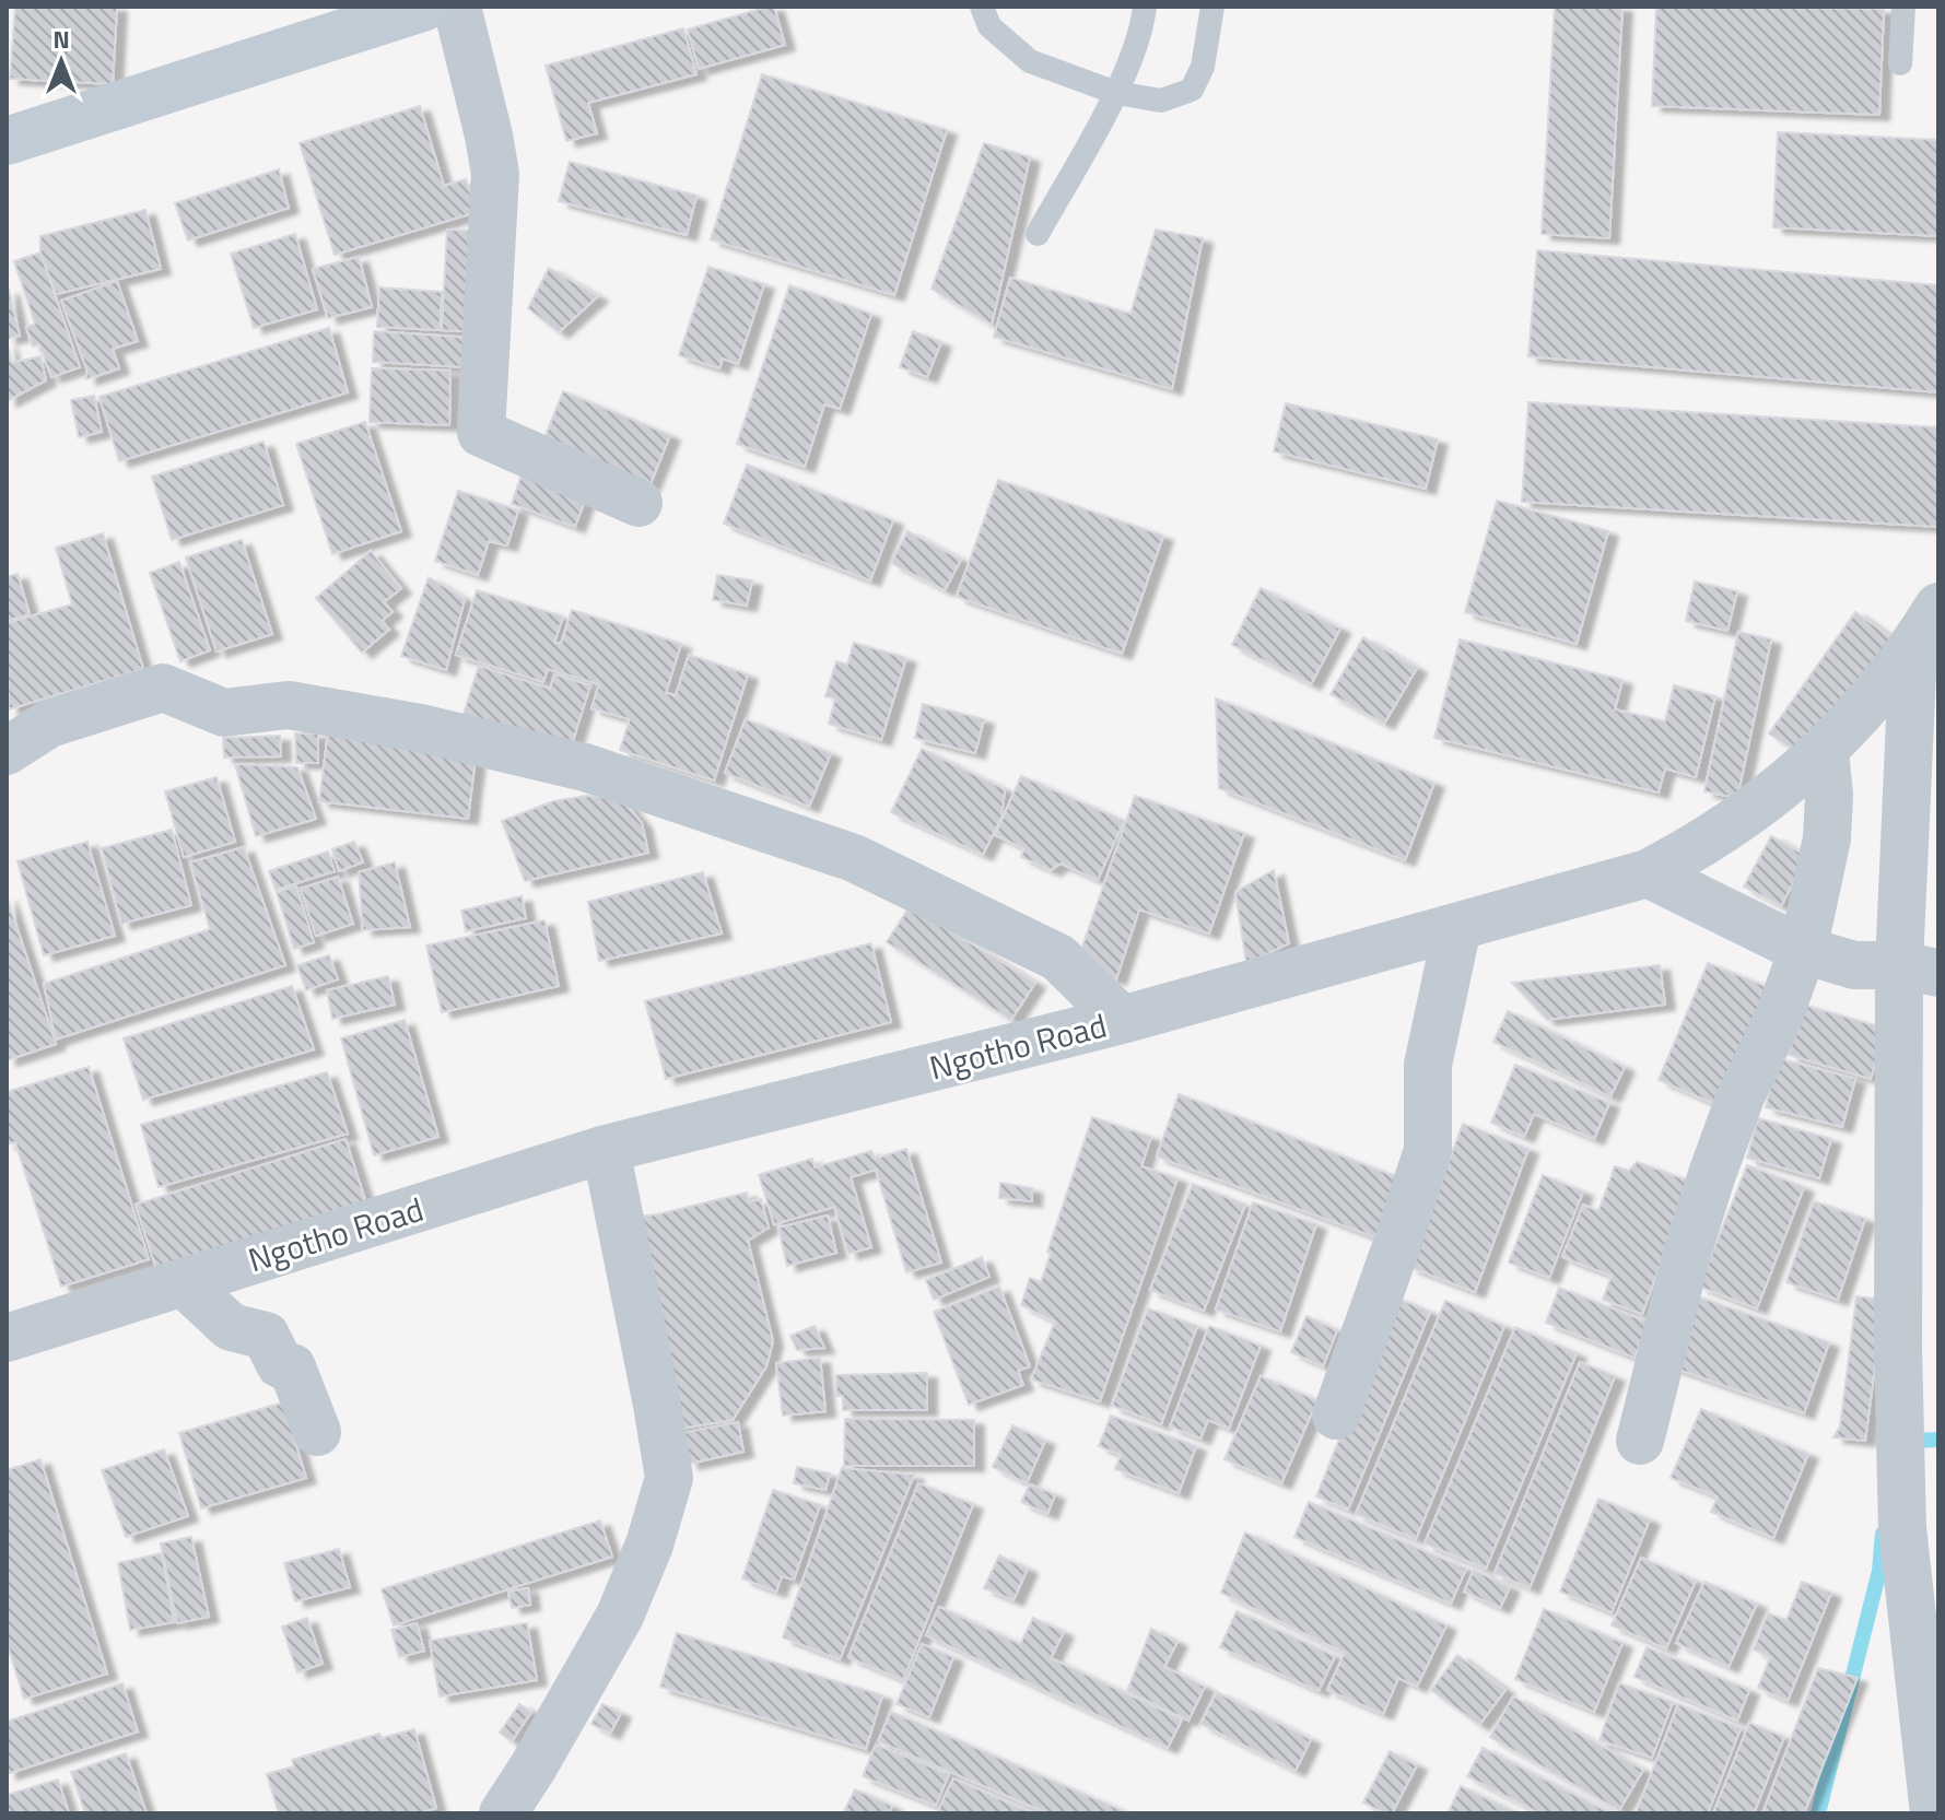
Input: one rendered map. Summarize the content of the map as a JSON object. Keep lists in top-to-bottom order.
{
  "streets": {
    "street": ["Ngotho Road"]
  },
  "north": "top"
}
